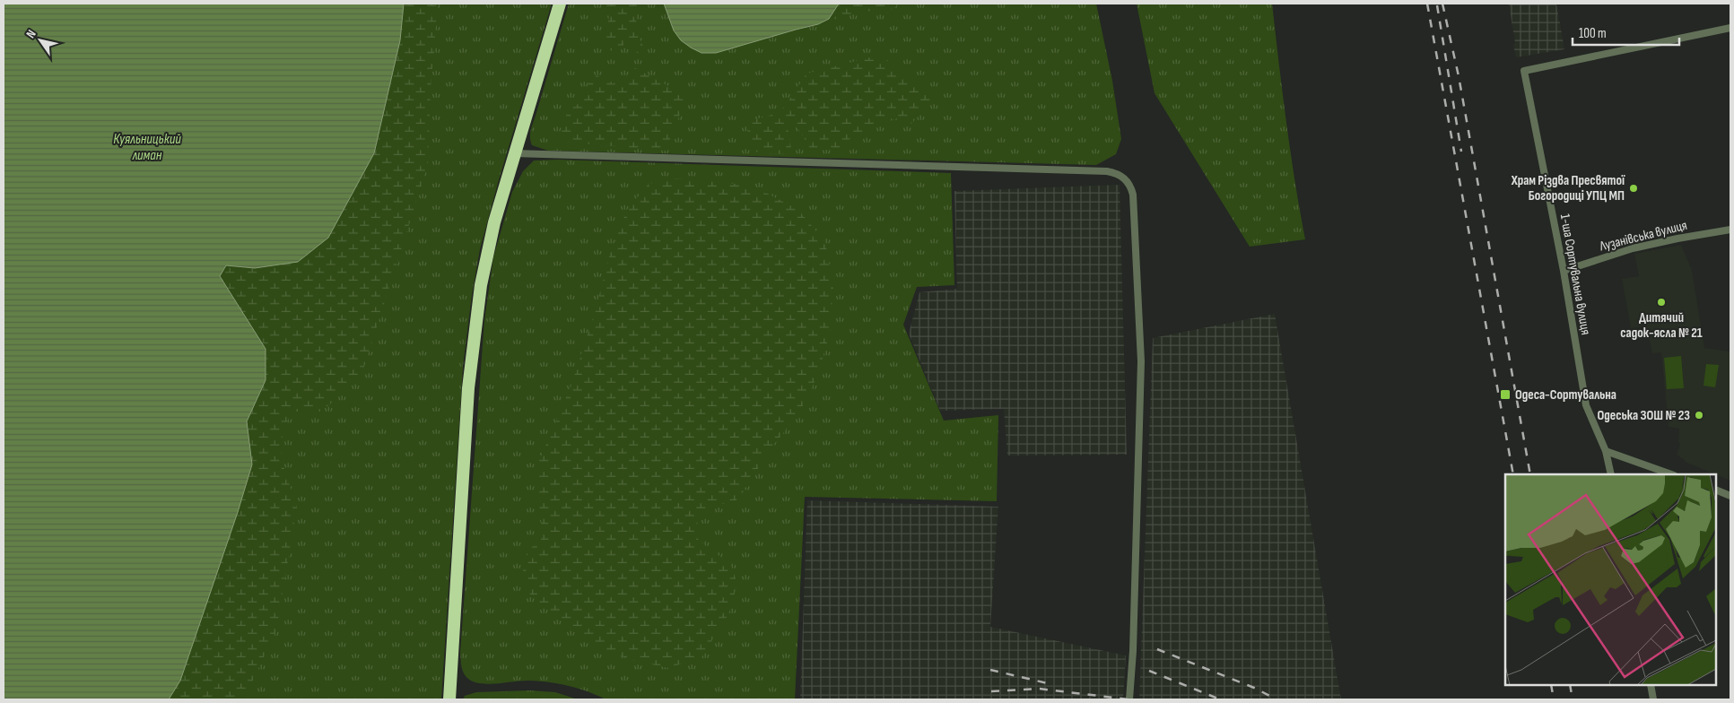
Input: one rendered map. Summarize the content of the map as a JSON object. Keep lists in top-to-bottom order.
{
  "streets": {
    "street": ["Лузанівська вулиця", "1-ша Сортувальна вулиця"]
  },
  "crossings": [
    ["Лузанівська вулиця", "1-ша Сортувальна вулиця"]
  ],
  "water": ["Куяльницький лиман"],
  "places": {
    "other": ["Храм Різдва Пресвятої Богородиці УПЦ МП", "Дитячий садок-ясла № 21", "Одеська ЗОШ № 23"],
    "transit": ["Одеса-Сортувальна"]
  },
  "scale_bar": "100 m",
  "north": "top left"
}
